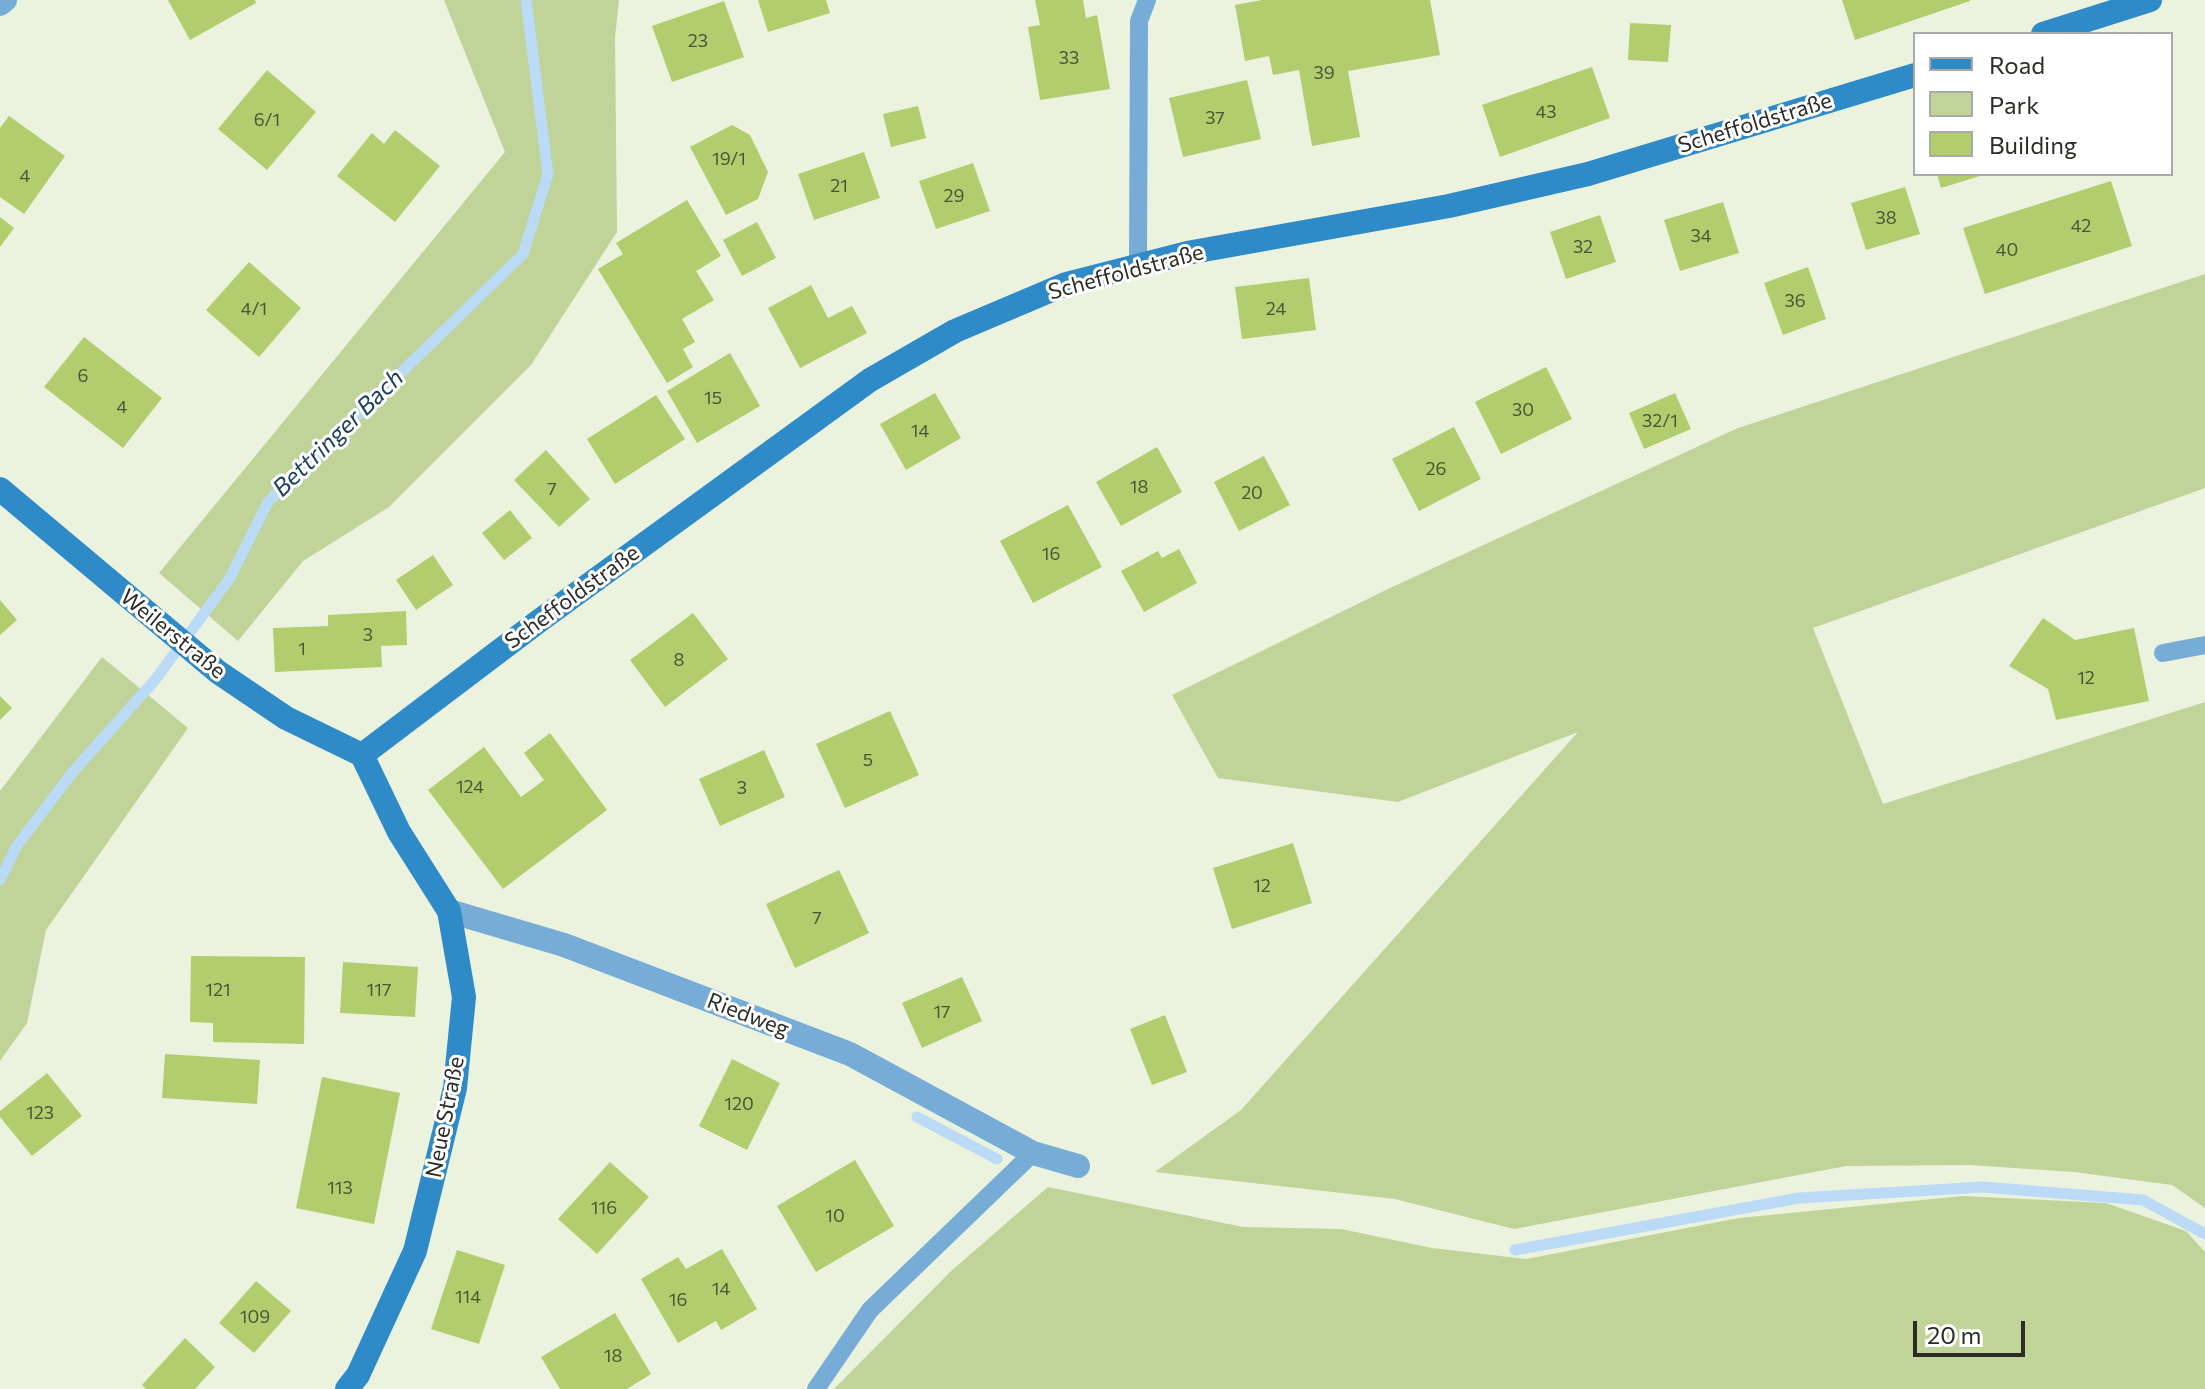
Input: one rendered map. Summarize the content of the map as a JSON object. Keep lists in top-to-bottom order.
{
  "streets": {
    "main road": ["Scheffoldstraße", "Weilerstraße", "Neue Straße"],
    "street": ["Riedweg"]
  },
  "crossings": [
    ["Scheffoldstraße", "Weilerstraße"],
    ["Scheffoldstraße", "Neue Straße"],
    ["Weilerstraße", "Neue Straße"],
    ["Riedweg", "Neue Straße"]
  ],
  "water": ["Bettringer Bach"],
  "house_numbers": [
    "23",
    "33",
    "39",
    "43",
    "37",
    "6/1",
    "19/1",
    "4",
    "21",
    "29",
    "38",
    "42",
    "34",
    "32",
    "40",
    "36",
    "4/1",
    "24",
    "6",
    "15",
    "4",
    "30",
    "32/1",
    "14",
    "26",
    "18",
    "7",
    "20",
    "16",
    "3",
    "1",
    "8",
    "12",
    "5",
    "124",
    "3",
    "12",
    "7",
    "121",
    "117",
    "17",
    "120",
    "123",
    "113",
    "116",
    "10",
    "14",
    "114",
    "16",
    "109",
    "18"
  ],
  "legend": ["Road", "Park", "Building"],
  "scale_bar": "20 m"
}
